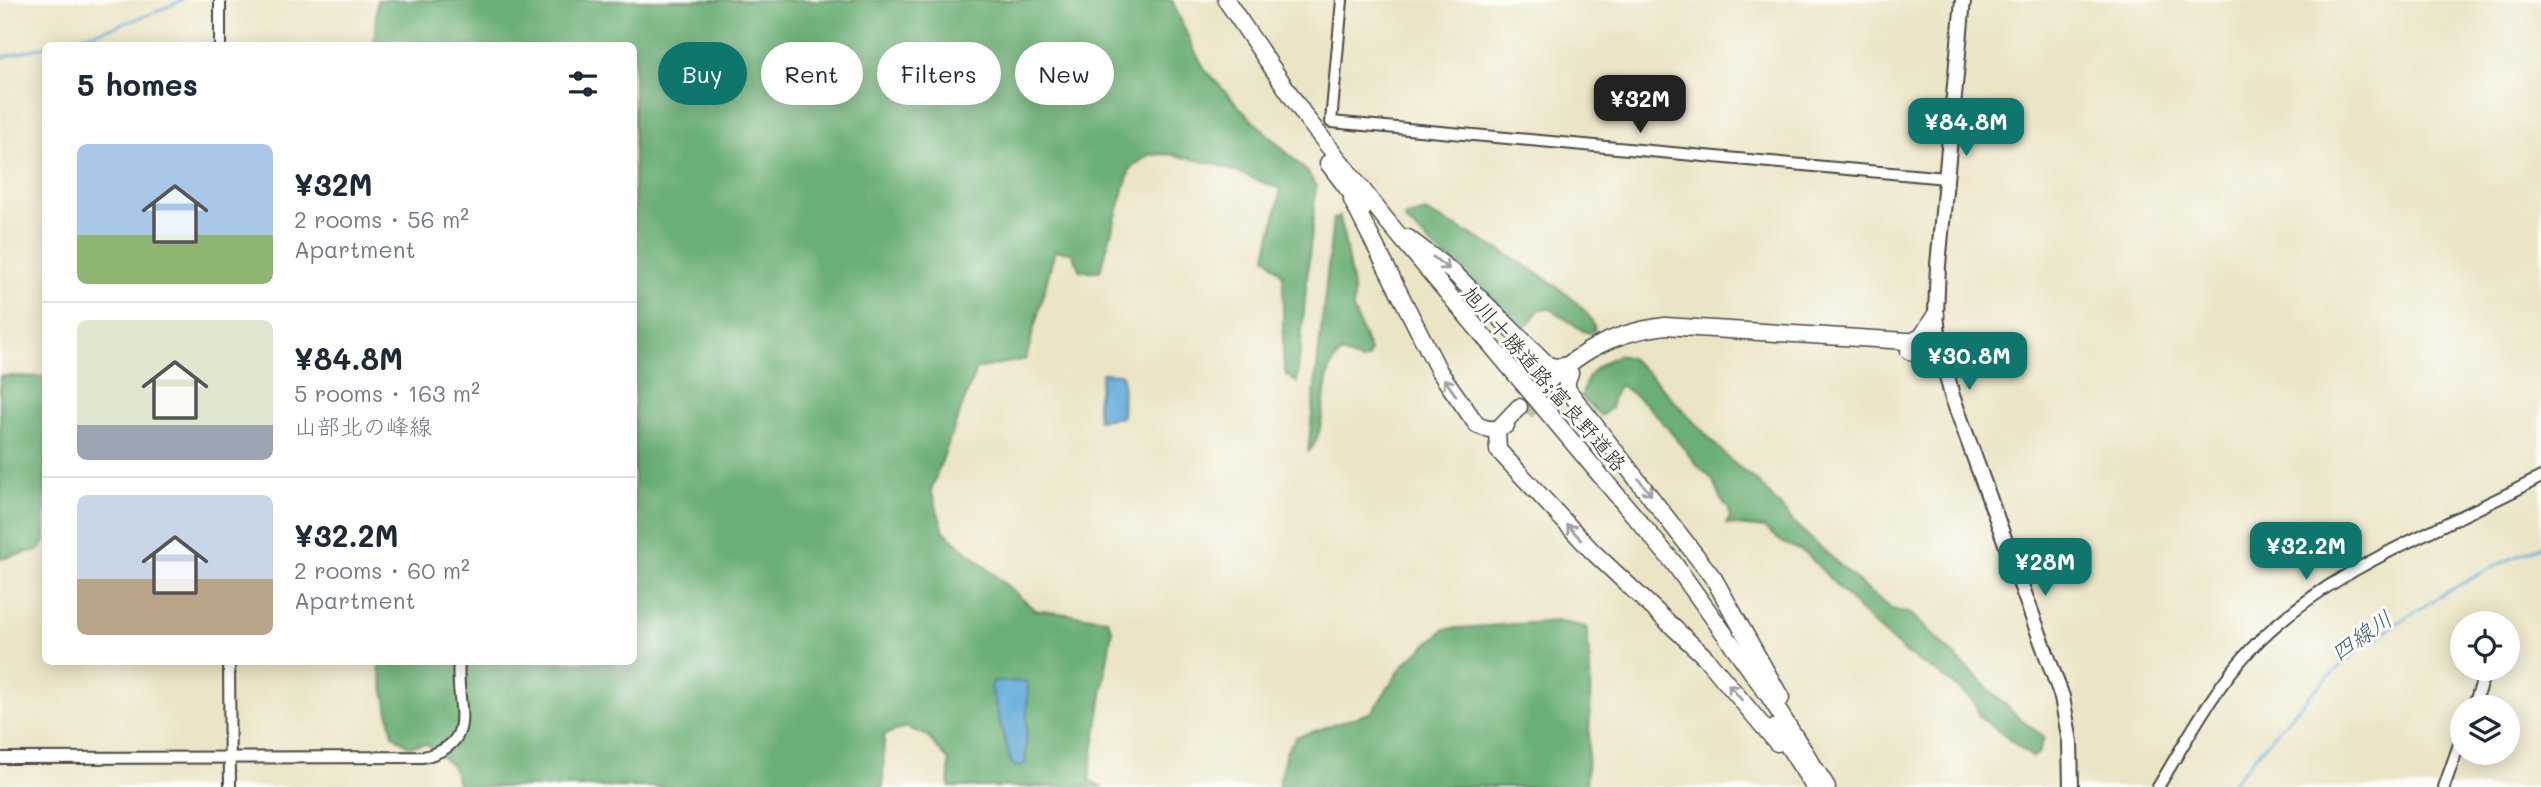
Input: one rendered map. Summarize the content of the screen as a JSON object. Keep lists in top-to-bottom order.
{
  "streets": {
    "highway": ["旭川十勝道路;富良野道路"]
  },
  "water": ["四線川"],
  "page": {
    "chip": [
      "Buy",
      "Rent",
      "Filters",
      "New"
    ],
    "heading": "5 homes",
    "price": [
      "¥32M",
      "¥84.8M",
      "¥30.8M",
      "¥32.2M",
      "¥28M"
    ],
    "list": [
      {
        "name": "¥32M",
        "note": "2 rooms · 56 m² · Apartment"
      },
      {
        "name": "¥84.8M",
        "note": "5 rooms · 163 m² · 山部北の峰線"
      },
      {
        "name": "¥32.2M",
        "note": "2 rooms · 60 m² · Apartment"
      }
    ]
  }
}
